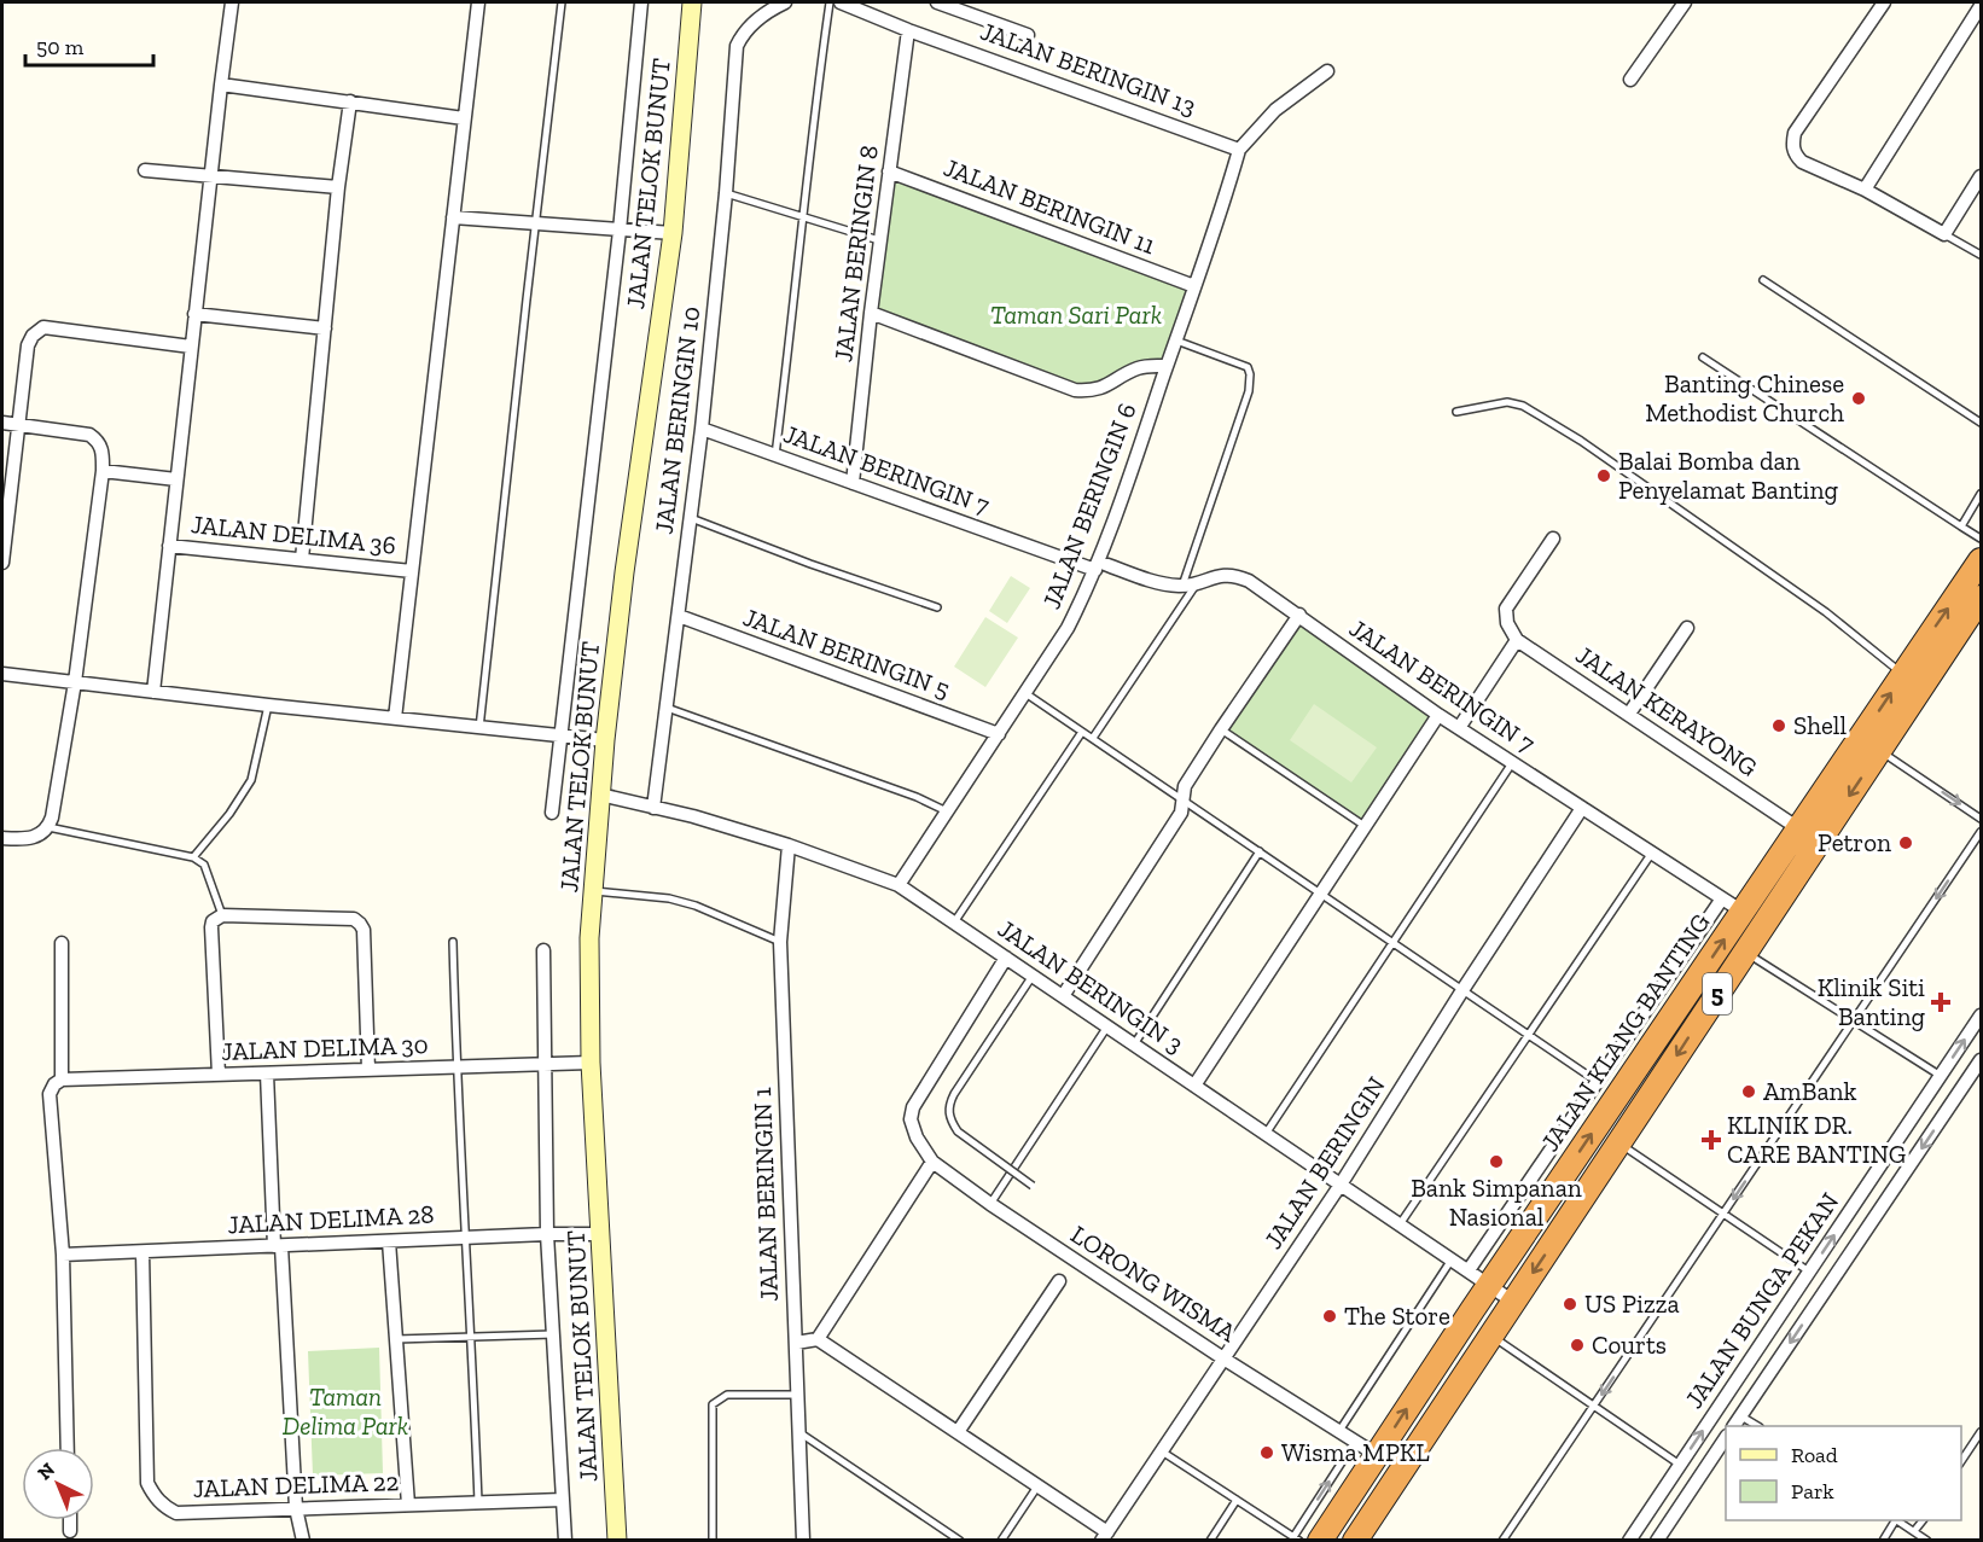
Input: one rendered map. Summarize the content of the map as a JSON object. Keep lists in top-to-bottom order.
{
  "streets": {
    "highway": ["5", "JALAN KLANG BANTING"],
    "street": [
      "JALAN BERINGIN 13",
      "JALAN TELOK BUNUT",
      "JALAN BERINGIN 11",
      "JALAN BERINGIN 8",
      "JALAN BERINGIN 10",
      "JALAN BERINGIN 7",
      "JALAN BERINGIN 6",
      "JALAN DELIMA 36",
      "JALAN BERINGIN 5",
      "JALAN KERAYONG",
      "JALAN BERINGIN 3",
      "JALAN DELIMA 30",
      "JALAN BERINGIN",
      "JALAN BERINGIN 1",
      "JALAN DELIMA 28",
      "LORONG WISMA",
      "JALAN BUNGA PEKAN",
      "JALAN DELIMA 22"
    ]
  },
  "crossings": [
    ["JALAN BERINGIN 13", "JALAN BERINGIN 8"],
    ["JALAN BERINGIN 13", "JALAN BERINGIN 6"],
    ["JALAN TELOK BUNUT", "JALAN BERINGIN 3"],
    ["JALAN TELOK BUNUT", "JALAN DELIMA 30"],
    ["JALAN TELOK BUNUT", "JALAN DELIMA 28"],
    ["JALAN BERINGIN 11", "JALAN BERINGIN 8"],
    ["JALAN BERINGIN 11", "JALAN BERINGIN 6"],
    ["JALAN BERINGIN 8", "JALAN BERINGIN 7"],
    ["JALAN BERINGIN 10", "JALAN BERINGIN 7"],
    ["JALAN BERINGIN 10", "JALAN BERINGIN 5"],
    ["JALAN BERINGIN 10", "JALAN BERINGIN 3"],
    ["JALAN BERINGIN 7", "JALAN BERINGIN 6"],
    ["JALAN BERINGIN 7", "JALAN KLANG BANTING"],
    ["JALAN BERINGIN 7", "JALAN BERINGIN"],
    ["JALAN BERINGIN 6", "JALAN BERINGIN 5"],
    ["JALAN BERINGIN 6", "JALAN BERINGIN 3"],
    ["JALAN KERAYONG", "JALAN KLANG BANTING"],
    ["JALAN BERINGIN 3", "JALAN KLANG BANTING"],
    ["JALAN BERINGIN 3", "JALAN BERINGIN"],
    ["JALAN BERINGIN 3", "JALAN BERINGIN 1"],
    ["JALAN BERINGIN 3", "LORONG WISMA"],
    ["JALAN KLANG BANTING", "LORONG WISMA"],
    ["JALAN BERINGIN", "LORONG WISMA"],
    ["JALAN DELIMA 28", "JALAN DELIMA 22"]
  ],
  "parks": ["Taman Sari Park", "Taman Delima Park"],
  "places": {
    "other": [
      "Banting Chinese Methodist Church",
      "Balai Bomba dan Penyelamat Banting",
      "Shell",
      "Petron",
      "AmBank",
      "Bank Simpanan Nasional",
      "US Pizza",
      "The Store",
      "Courts",
      "Wisma MPKL"
    ],
    "health": ["Klinik Siti Banting", "KLINIK DR. CARE BANTING"]
  },
  "legend": ["Road", "Park"],
  "scale_bar": "50 m",
  "north": "top left"
}
